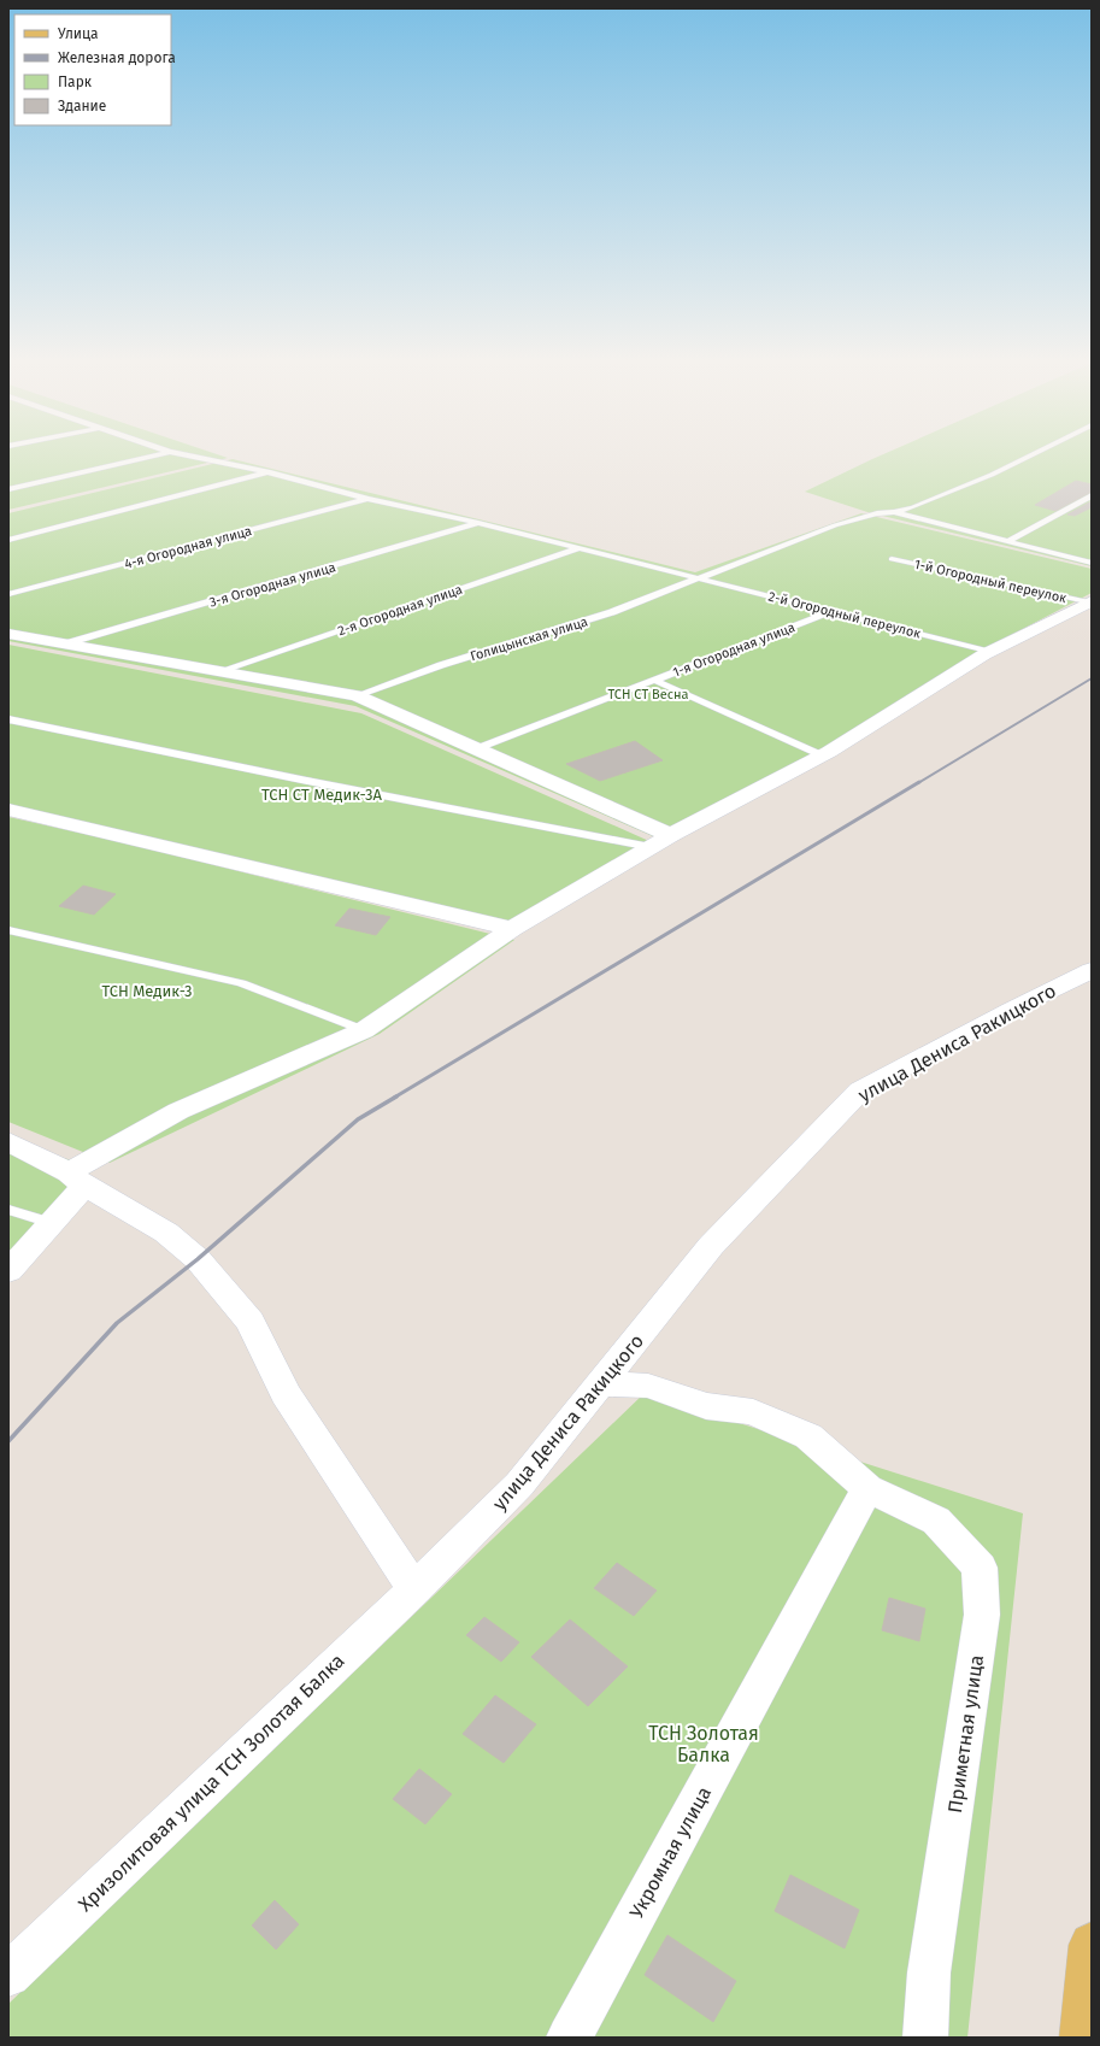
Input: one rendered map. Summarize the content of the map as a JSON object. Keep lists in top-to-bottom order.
{
  "streets": {
    "street": [
      "улица Дениса Ракицкого",
      "Приметная улица",
      "Хризолитовая улица ТСН Золотая Балка",
      "Укромная улица"
    ],
    "lane": [
      "4-я Огородная улица",
      "1-й Огородный переулок",
      "3-я Огородная улица",
      "2-я Огородная улица",
      "2-й Огородный переулок",
      "Голицынская улица",
      "1-я Огородная улица"
    ]
  },
  "crossings": [
    ["4-я Огородная улица", "2-й Огородный переулок"],
    ["3-я Огородная улица", "2-й Огородный переулок"],
    ["2-я Огородная улица", "2-й Огородный переулок"],
    ["2-й Огородный переулок", "Голицынская улица"],
    ["2-й Огородный переулок", "1-я Огородная улица"],
    ["улица Дениса Ракицкого", "Приметная улица"],
    ["улица Дениса Ракицкого", "Хризолитовая улица ТСН Золотая Балка"],
    ["Приметная улица", "Укромная улица"]
  ],
  "parks": [
    "ТСН СТ Весна",
    "ТСН СТ Медик-3А",
    "ТСН Медик-3",
    "ТСН Золотая Балка"
  ],
  "legend": [
    "Улица",
    "Железная дорога",
    "Парк",
    "Здание"
  ]
}
